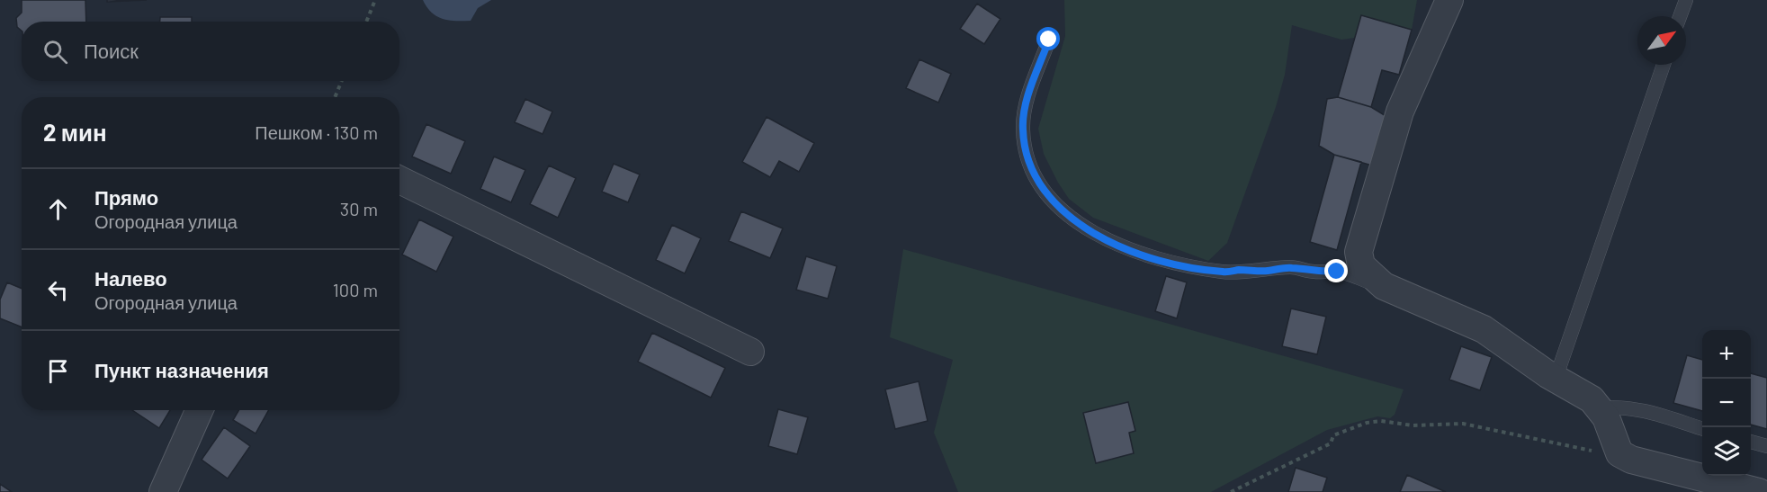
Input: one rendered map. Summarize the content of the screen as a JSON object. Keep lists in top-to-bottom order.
{
  "north": "top right",
  "page": {
    "search": "Поиск",
    "heading": ["2 мин", "Пешком · 130 m"],
    "list": [
      ["Прямо", "Огородная улица", "30 m"],
      ["Налево", "Огородная улица", "100 m"],
      "Пункт назначения"
    ],
    "map_buttons": ["+", "−"]
  }
}
